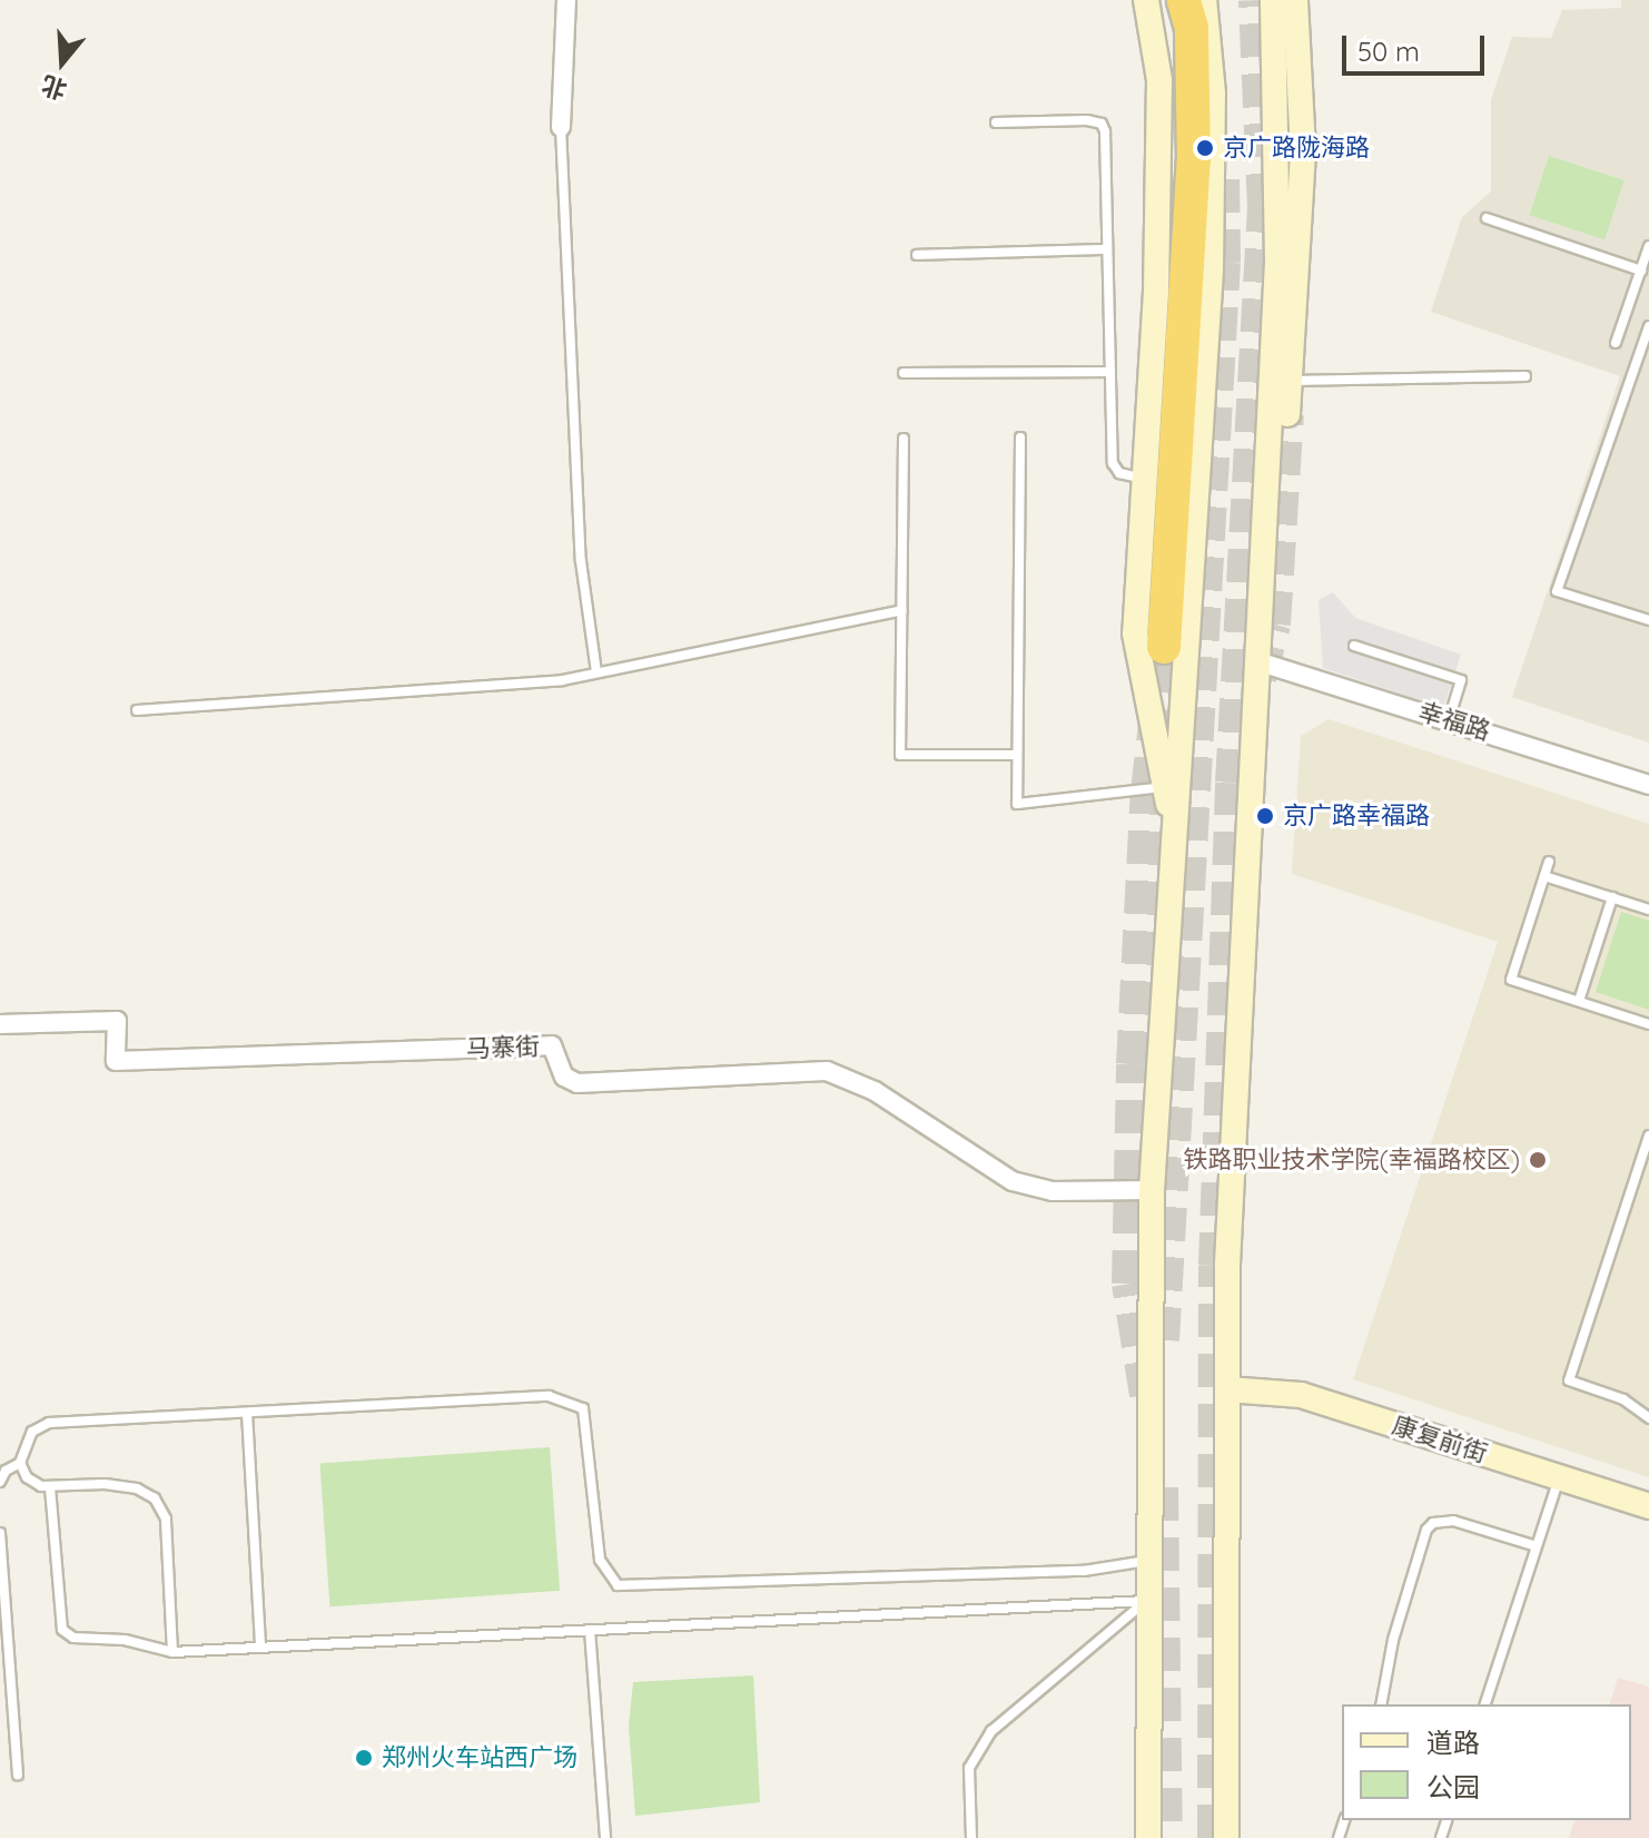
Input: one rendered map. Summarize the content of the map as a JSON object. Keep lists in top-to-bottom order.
{
  "streets": {
    "main road": ["康复前街"],
    "street": ["幸福路", "马寨街"]
  },
  "places": [
    "京广路陇海路",
    "京广路幸福路",
    "铁路职业技术学院(幸福路校区)",
    "郑州火车站西广场"
  ],
  "legend": ["道路", "公园"],
  "scale_bar": "50 m",
  "north": "bottom"
}
